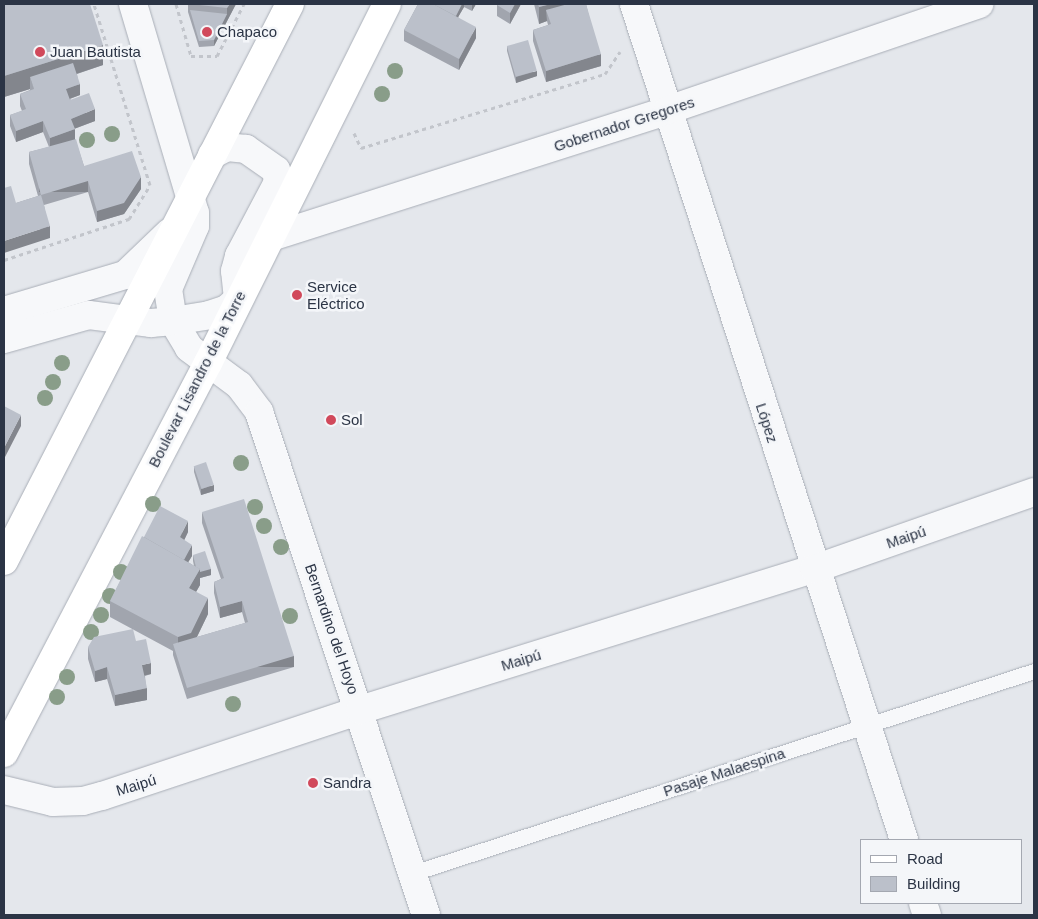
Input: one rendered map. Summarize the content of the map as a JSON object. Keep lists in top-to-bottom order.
{
  "streets": {
    "street": [
      "Gobernador Gregores",
      "Boulevar Lisandro de la Torre",
      "López",
      "Maipú",
      "Bernardino del Hoyo"
    ],
    "lane": ["Pasaje Malaespina"]
  },
  "crossings": [
    ["Gobernador Gregores", "Boulevar Lisandro de la Torre"],
    ["Gobernador Gregores", "López"],
    ["Boulevar Lisandro de la Torre", "Bernardino del Hoyo"],
    ["López", "Maipú"],
    ["López", "Pasaje Malaespina"],
    ["Maipú", "Bernardino del Hoyo"],
    ["Bernardino del Hoyo", "Pasaje Malaespina"]
  ],
  "places": [
    "Chapaco",
    "Juan Bautista",
    "Service Eléctrico",
    "Sol",
    "Sandra"
  ],
  "legend": ["Road", "Building"]
}
